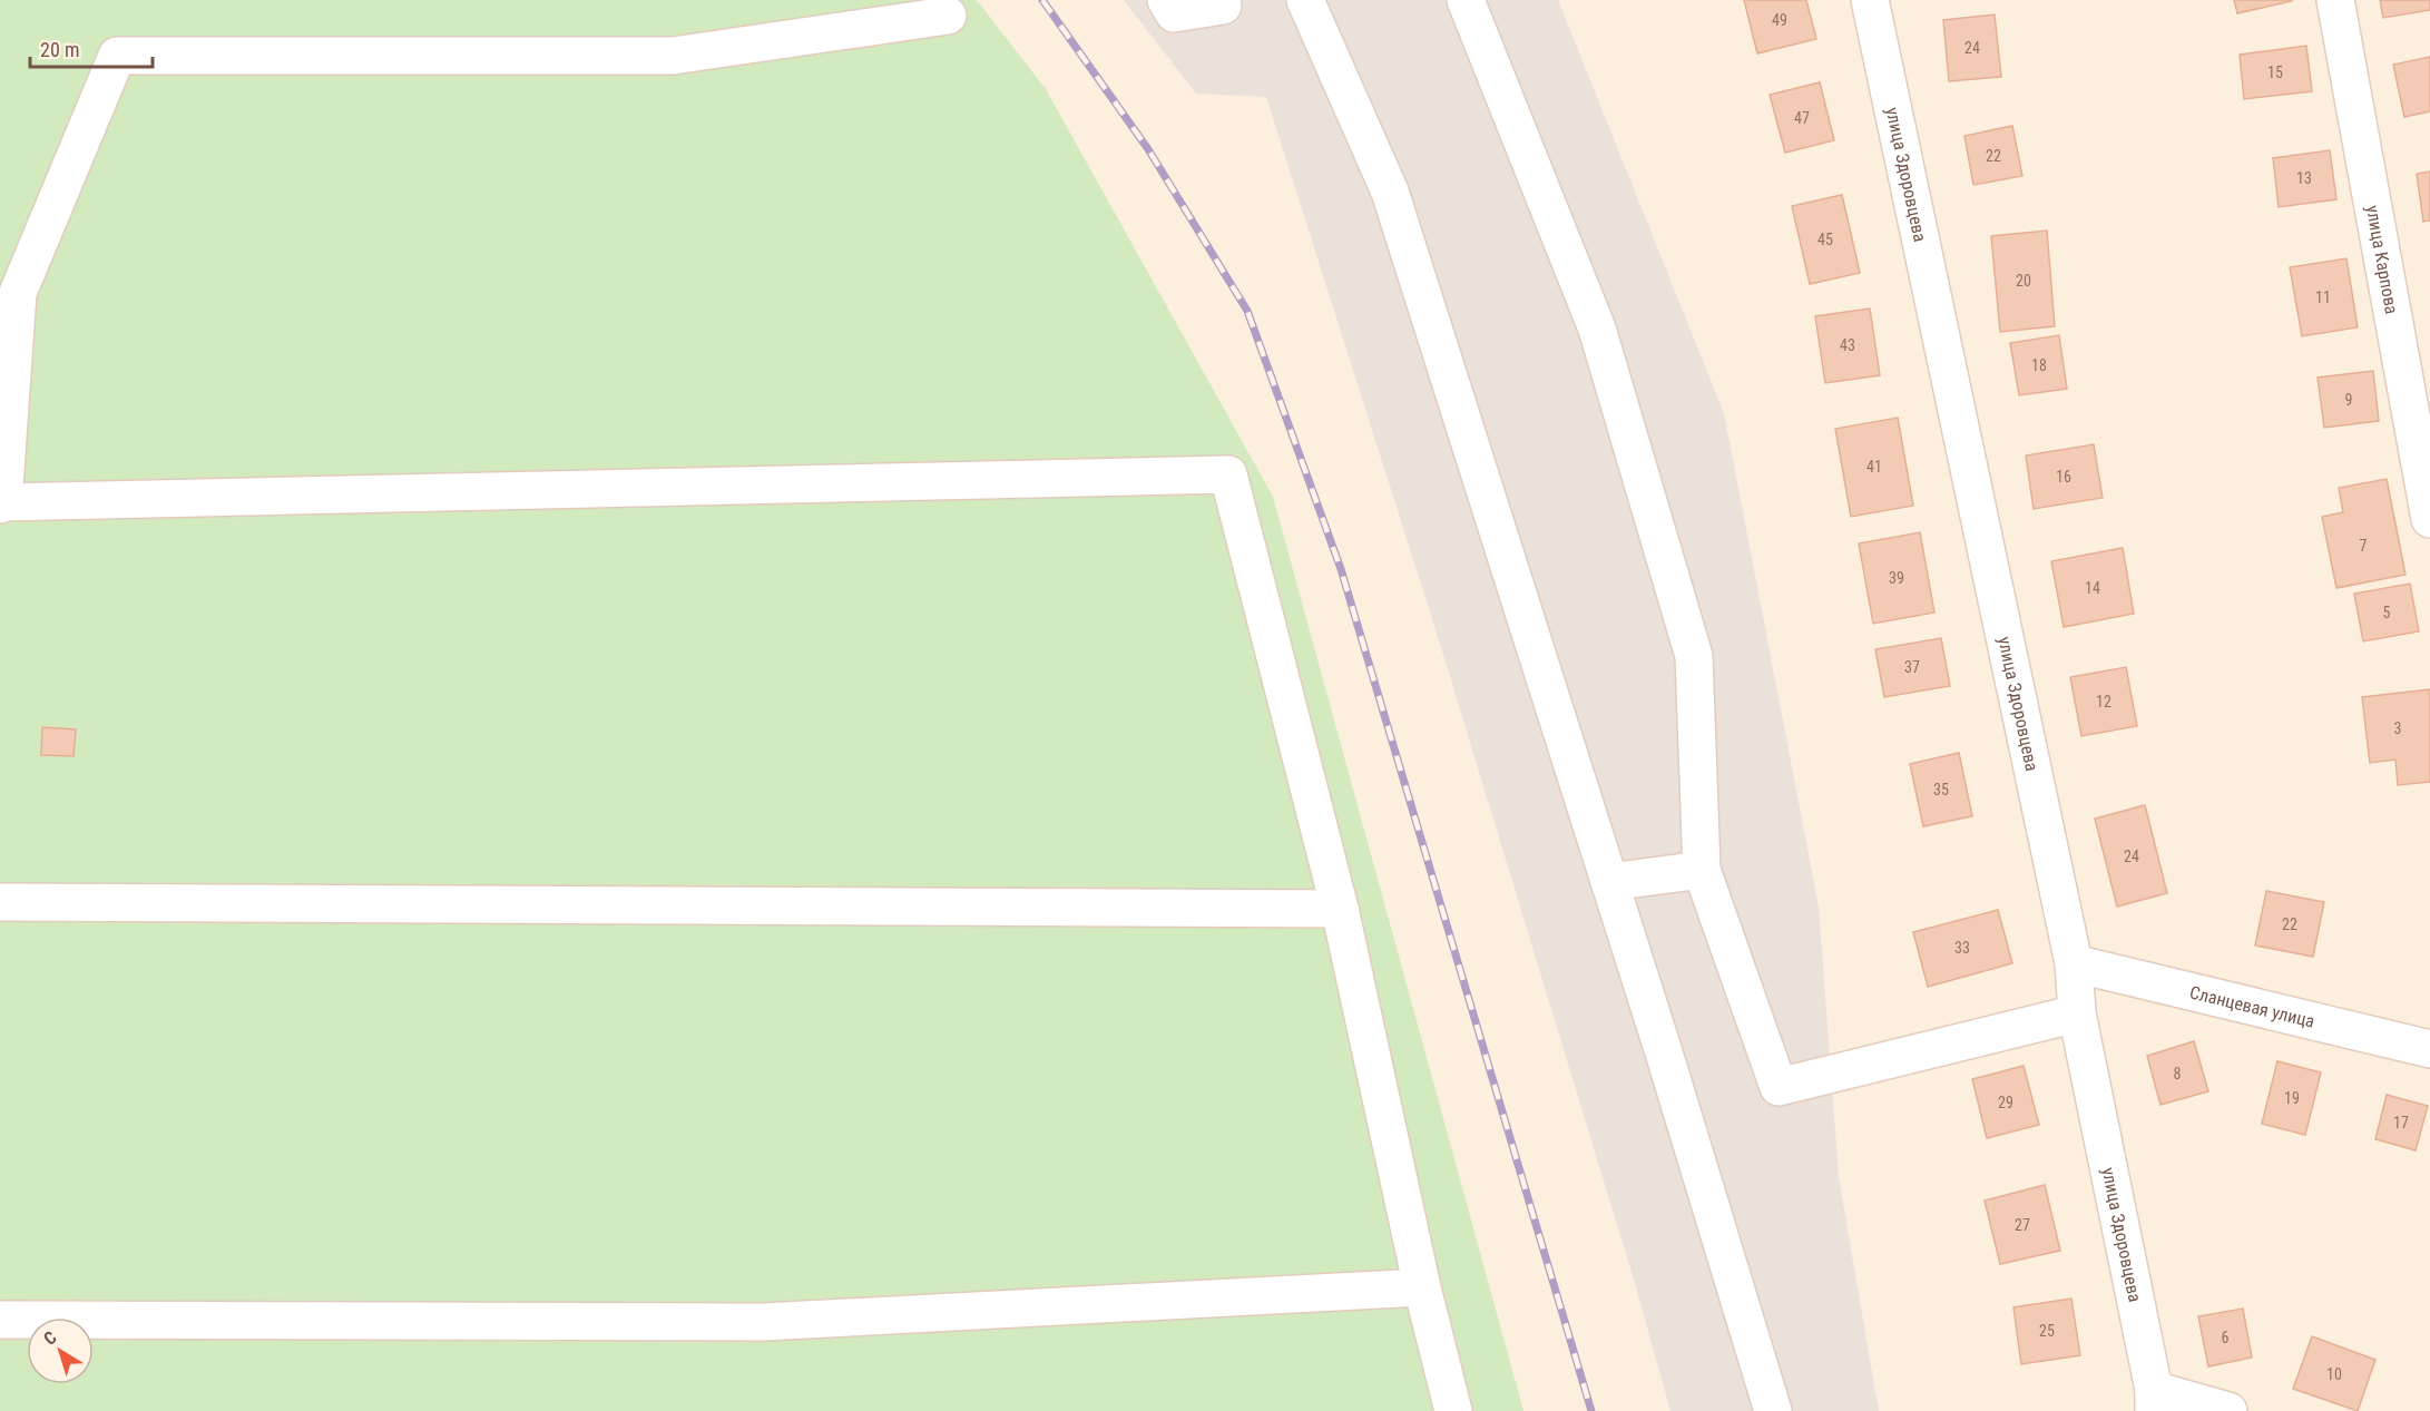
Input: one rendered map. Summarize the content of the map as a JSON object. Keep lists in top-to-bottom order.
{
  "streets": {
    "street": ["улица Здоровцева", "улица Карпова", "Сланцевая улица"]
  },
  "crossings": [
    ["улица Здоровцева", "Сланцевая улица"]
  ],
  "house_numbers": [
    "49",
    "24",
    "15",
    "47",
    "22",
    "13",
    "45",
    "20",
    "11",
    "43",
    "18",
    "9",
    "41",
    "16",
    "7",
    "39",
    "14",
    "5",
    "37",
    "12",
    "3",
    "35",
    "24",
    "22",
    "33",
    "8",
    "19",
    "29",
    "17",
    "27",
    "25",
    "6",
    "10"
  ],
  "scale_bar": "20 m",
  "north": "top left"
}
